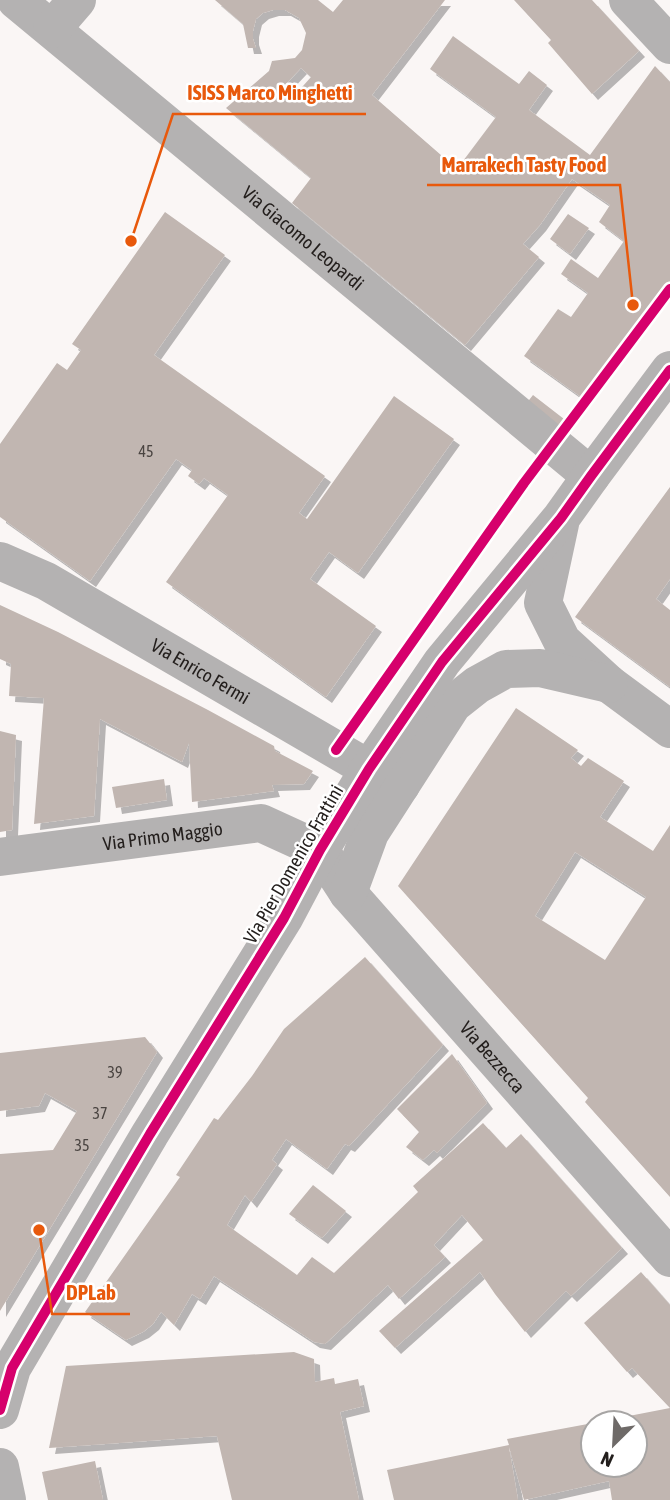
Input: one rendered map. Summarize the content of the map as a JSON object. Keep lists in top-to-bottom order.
{
  "streets": {
    "street": [
      "Via Giacomo Leopardi",
      "Via Enrico Fermi",
      "Via Primo Maggio",
      "Via Pier Domenico Frattini",
      "Via Bezzecca"
    ]
  },
  "crossings": [
    ["Via Giacomo Leopardi", "Via Pier Domenico Frattini"],
    ["Via Enrico Fermi", "Via Pier Domenico Frattini"],
    ["Via Primo Maggio", "Via Pier Domenico Frattini"],
    ["Via Primo Maggio", "Via Bezzecca"],
    ["Via Pier Domenico Frattini", "Via Bezzecca"]
  ],
  "places": ["ISISS Marco Minghetti", "Marrakech Tasty Food", "DPLab"],
  "house_numbers": [
    "45",
    "39",
    "37",
    "35"
  ],
  "north": "bottom left"
}
